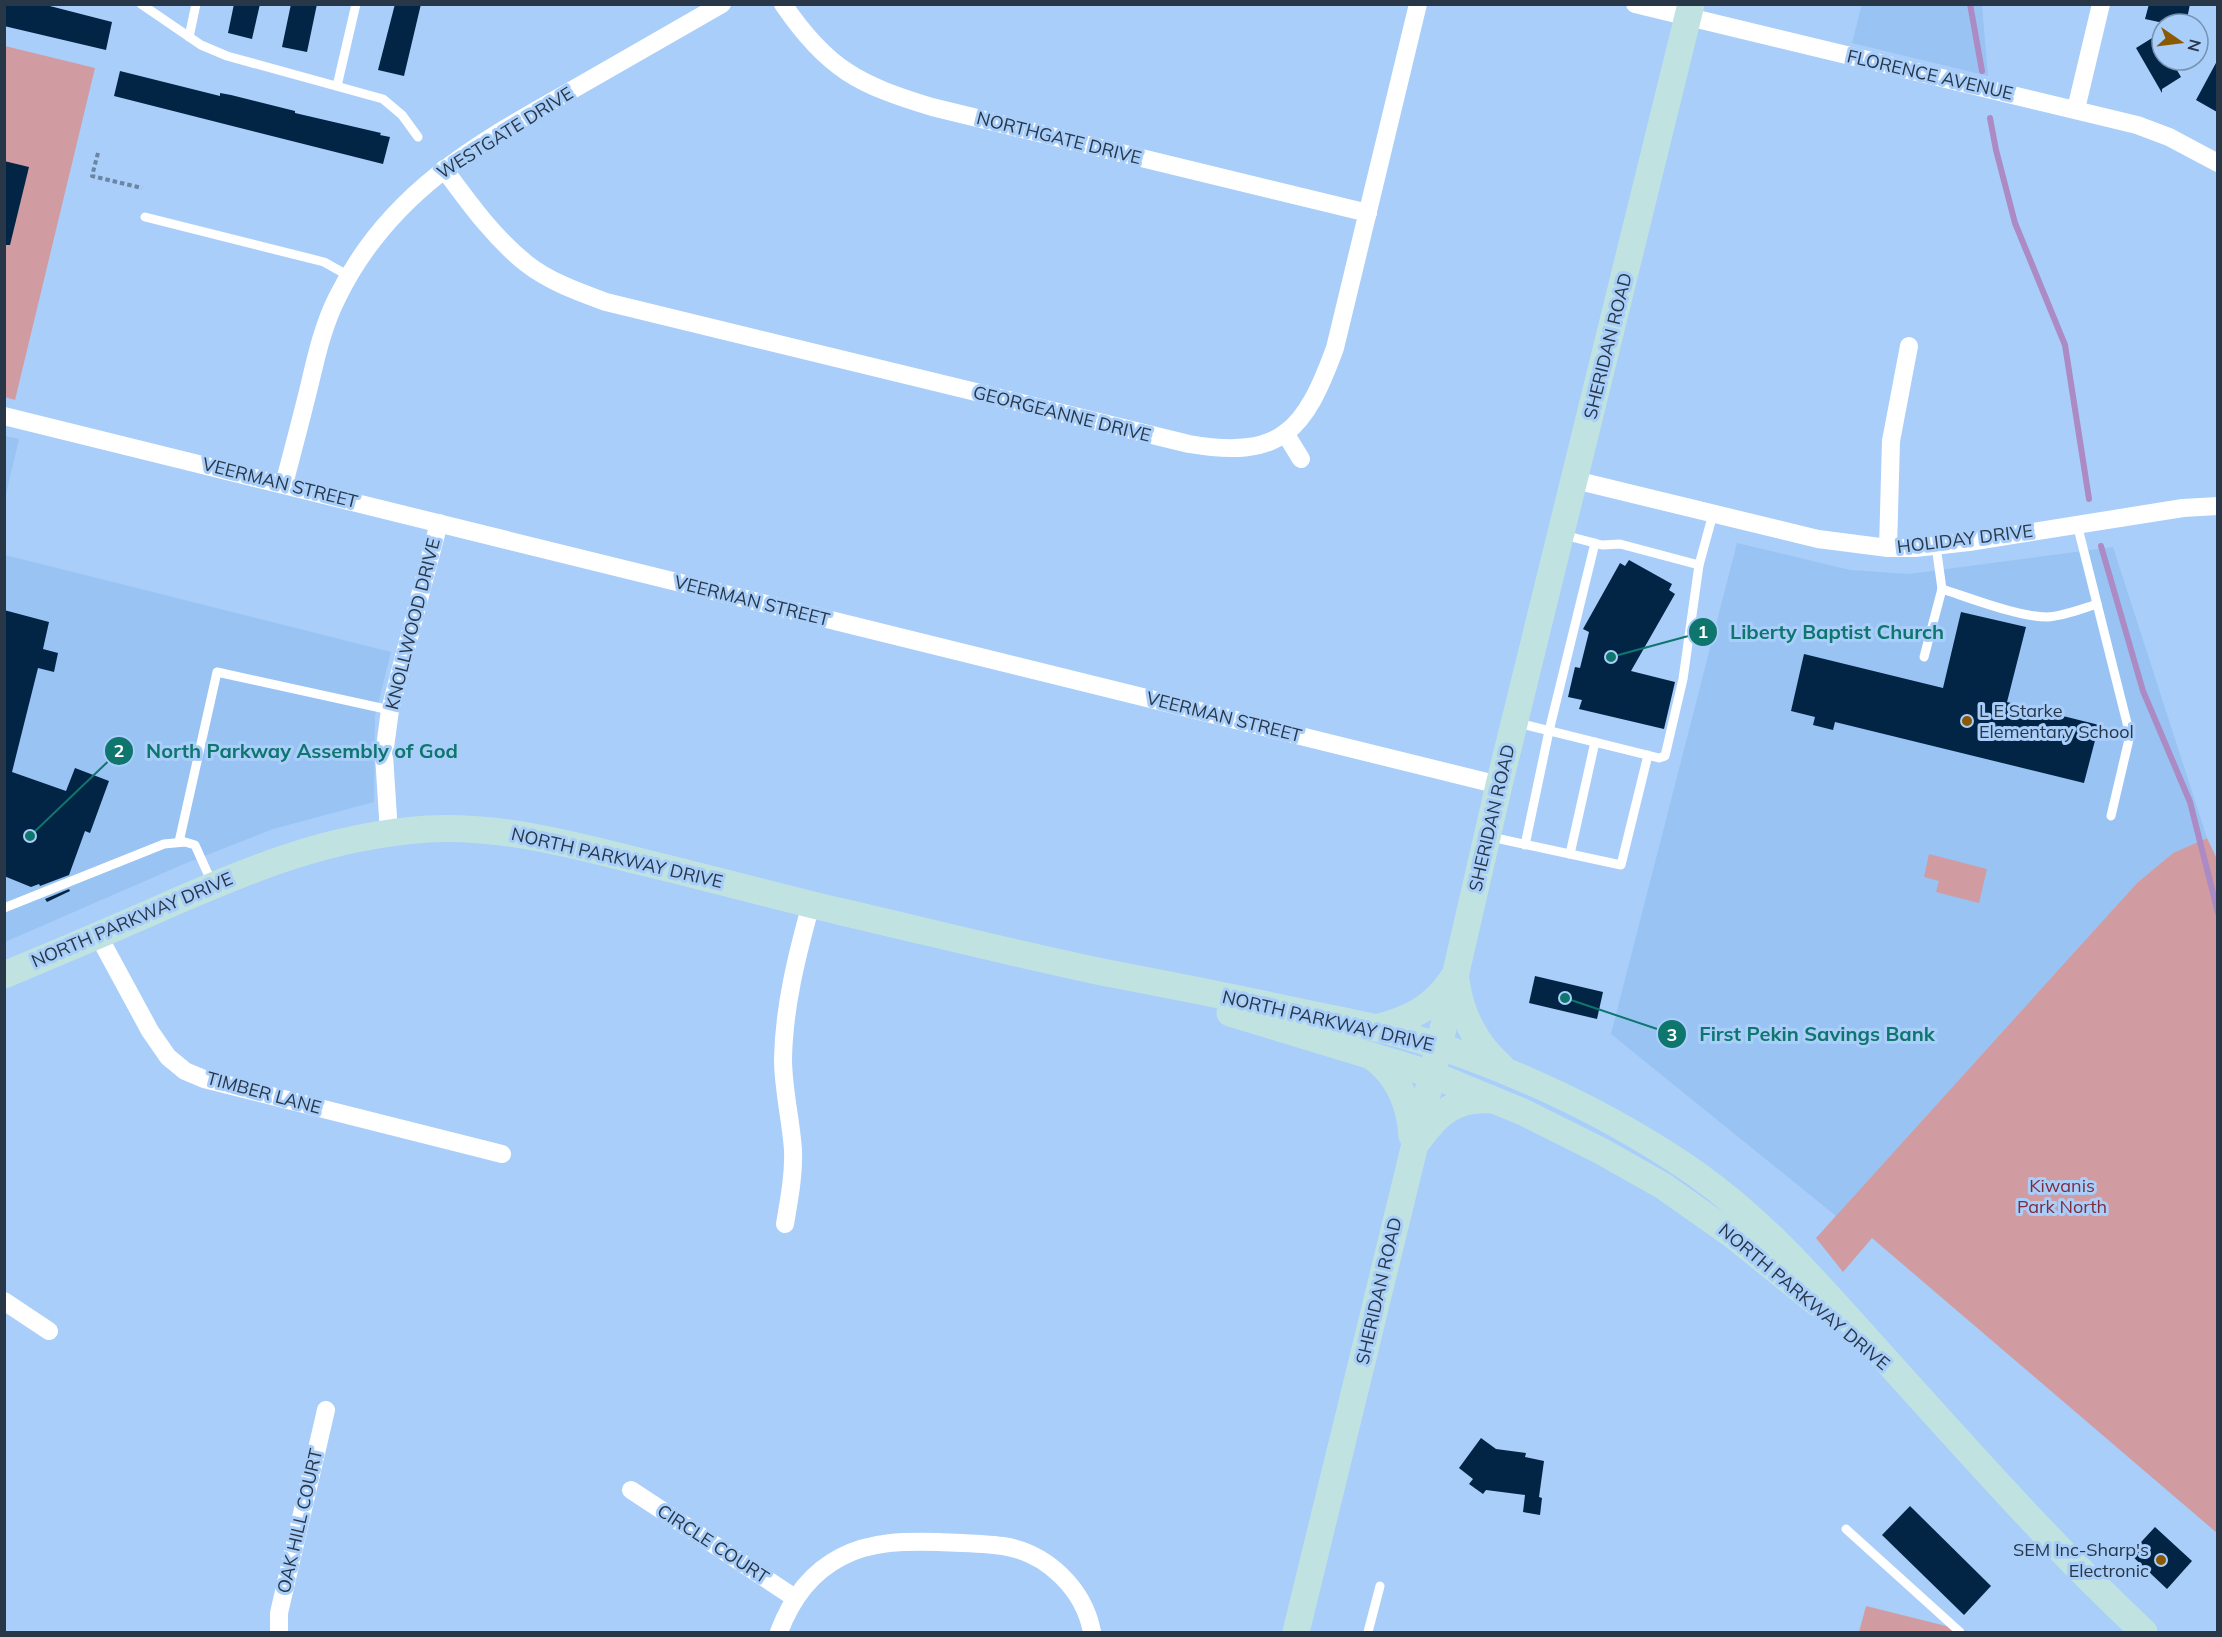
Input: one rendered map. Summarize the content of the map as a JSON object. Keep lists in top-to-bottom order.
{
  "streets": {
    "main road": ["SHERIDAN ROAD", "NORTH PARKWAY DRIVE"],
    "street": [
      "FLORENCE AVENUE",
      "WESTGATE DRIVE",
      "NORTHGATE DRIVE",
      "GEORGEANNE DRIVE",
      "VEERMAN STREET",
      "HOLIDAY DRIVE",
      "KNOLLWOOD DRIVE",
      "TIMBER LANE",
      "OAK HILL COURT",
      "CIRCLE COURT"
    ]
  },
  "crossings": [
    ["FLORENCE AVENUE", "SHERIDAN ROAD"],
    ["WESTGATE DRIVE", "GEORGEANNE DRIVE"],
    ["WESTGATE DRIVE", "VEERMAN STREET"],
    ["NORTHGATE DRIVE", "GEORGEANNE DRIVE"],
    ["SHERIDAN ROAD", "VEERMAN STREET"],
    ["SHERIDAN ROAD", "HOLIDAY DRIVE"],
    ["SHERIDAN ROAD", "NORTH PARKWAY DRIVE"],
    ["VEERMAN STREET", "KNOLLWOOD DRIVE"],
    ["KNOLLWOOD DRIVE", "NORTH PARKWAY DRIVE"],
    ["NORTH PARKWAY DRIVE", "TIMBER LANE"]
  ],
  "parks": ["Kiwanis Park North"],
  "places": [
    "Liberty Baptist Church",
    "L E Starke Elementary School",
    "North Parkway Assembly of God",
    "First Pekin Savings Bank",
    "SEM Inc-Sharp's Electronic"
  ],
  "north": "right"
}
